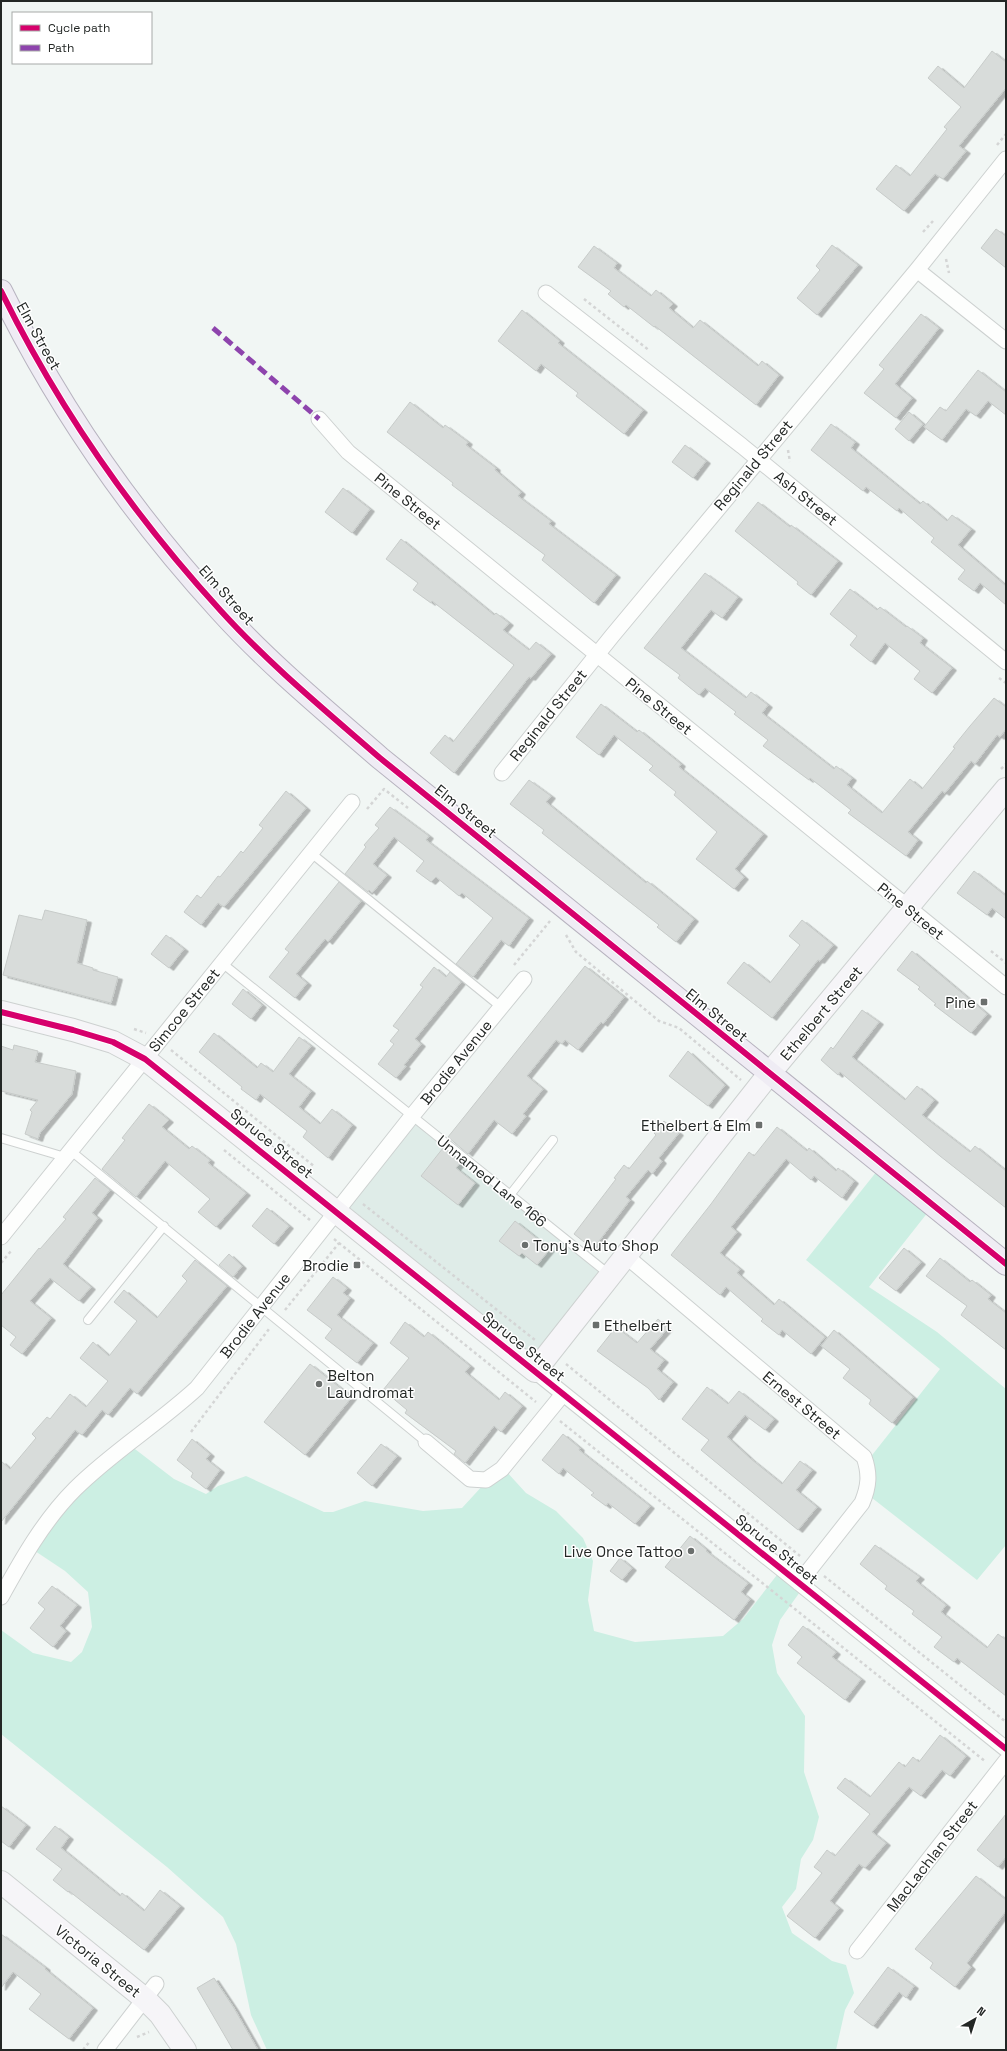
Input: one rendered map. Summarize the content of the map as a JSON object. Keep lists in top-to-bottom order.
{
  "streets": {
    "main road": ["Elm Street"],
    "street": [
      "Reginald Street",
      "Ash Street",
      "Pine Street",
      "Simcoe Street",
      "Ethelbert Street",
      "Brodie Avenue",
      "Spruce Street",
      "Ernest Street",
      "MacLachlan Street",
      "Victoria Street"
    ],
    "lane": ["Unnamed Lane 166"]
  },
  "crossings": [
    ["Elm Street", "Ethelbert Street"],
    ["Reginald Street", "Ash Street"],
    ["Reginald Street", "Pine Street"],
    ["Pine Street", "Ethelbert Street"],
    ["Simcoe Street", "Spruce Street"],
    ["Simcoe Street", "Unnamed Lane 166"],
    ["Ethelbert Street", "Spruce Street"],
    ["Ethelbert Street", "Unnamed Lane 166"],
    ["Ethelbert Street", "Ernest Street"],
    ["Brodie Avenue", "Spruce Street"],
    ["Brodie Avenue", "Unnamed Lane 166"],
    ["Spruce Street", "Ernest Street"]
  ],
  "places": {
    "transit": [
      "Pine",
      "Ethelbert & Elm",
      "Brodie",
      "Ethelbert"
    ],
    "other": ["Tony's Auto Shop", "Belton Laundromat", "Live Once Tattoo"]
  },
  "legend": ["Cycle path", "Path"],
  "north": "top right"
}
